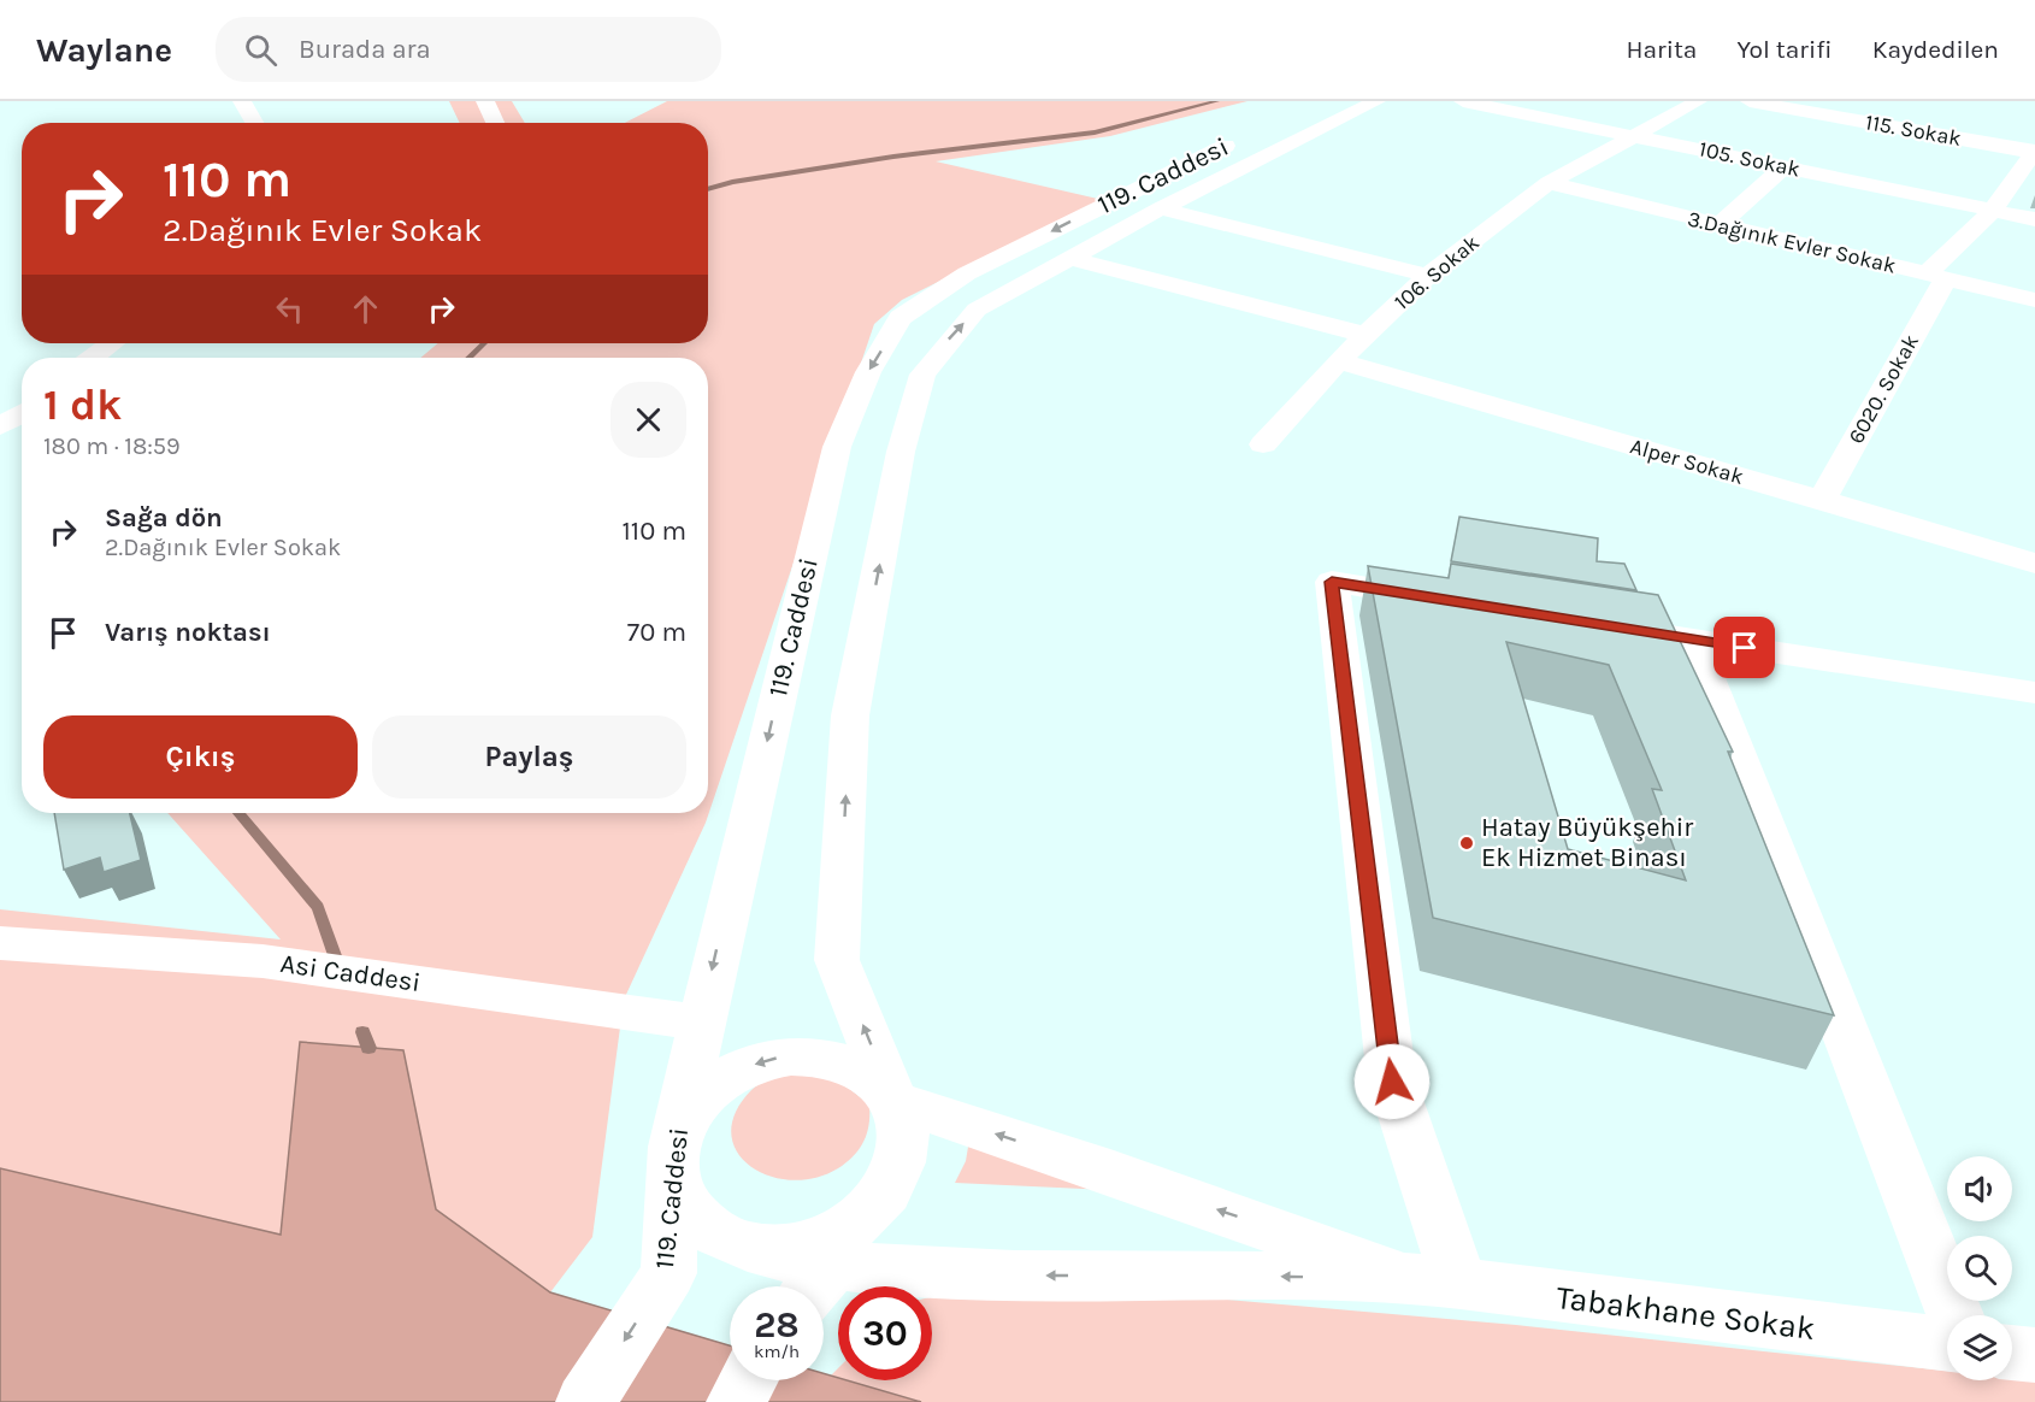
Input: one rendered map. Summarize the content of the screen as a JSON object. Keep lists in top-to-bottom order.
{
  "streets": {
    "street": [
      "115. Sokak",
      "105. Sokak",
      "119. Caddesi",
      "3.Dağınık Evler Sokak",
      "106. Sokak",
      "6020. Sokak",
      "Alper Sokak",
      "Asi Caddesi",
      "Tabakhane Sokak"
    ]
  },
  "crossings": [
    ["115. Sokak", "6020. Sokak"],
    ["105. Sokak", "106. Sokak"],
    ["105. Sokak", "6020. Sokak"],
    ["119. Caddesi", "Asi Caddesi"],
    ["3.Dağınık Evler Sokak", "106. Sokak"],
    ["3.Dağınık Evler Sokak", "6020. Sokak"],
    ["106. Sokak", "Alper Sokak"],
    ["6020. Sokak", "Alper Sokak"]
  ],
  "places": ["Hatay Büyükşehir Ek Hizmet Binası"],
  "page": {
    "header": "Waylane",
    "search": "Burada ara",
    "nav": ["Harita", "Yol tarifi", "Kaydedilen"],
    "turn": ["110 m", "2.Dağınık Evler Sokak"],
    "heading": ["1 dk", "180 m · 18:59"],
    "list": [
      {
        "name": "Sağa dön",
        "note": "2.Dağınık Evler Sokak",
        "value": "110 m"
      },
      {
        "name": "Varış noktası",
        "value": "70 m"
      }
    ],
    "buttons": ["Çıkış", "Paylaş"],
    "speed": "28 km/h",
    "limit": "30"
  }
}
